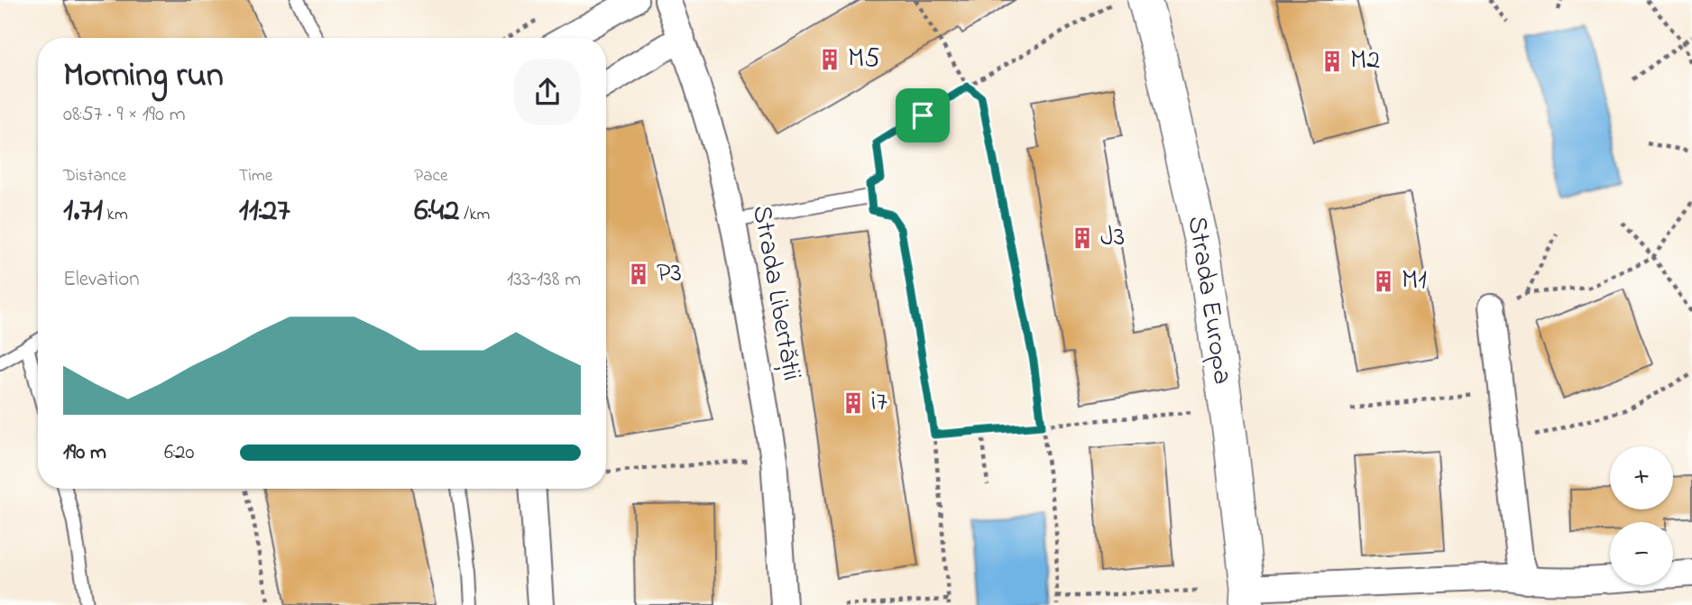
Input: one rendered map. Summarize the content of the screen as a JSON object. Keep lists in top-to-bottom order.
{
  "streets": {
    "street": ["Strada Libertății", "Strada Europa"]
  },
  "places": {
    "building": [
      "M5",
      "M2",
      "J3",
      "P3",
      "M1",
      "i7"
    ]
  },
  "page": {
    "heading": ["Morning run", "08:57 · 9 × 190 m"],
    "stats": [
      ["Distance", "1.71 km"],
      ["Time", "11:27"],
      ["Pace", "6:42 /km"]
    ],
    "chart": ["Elevation", "133–138 m"],
    "list": [
      {
        "name": "190 m",
        "note": "6:20"
      }
    ],
    "map_buttons": ["+", "−"]
  }
}
